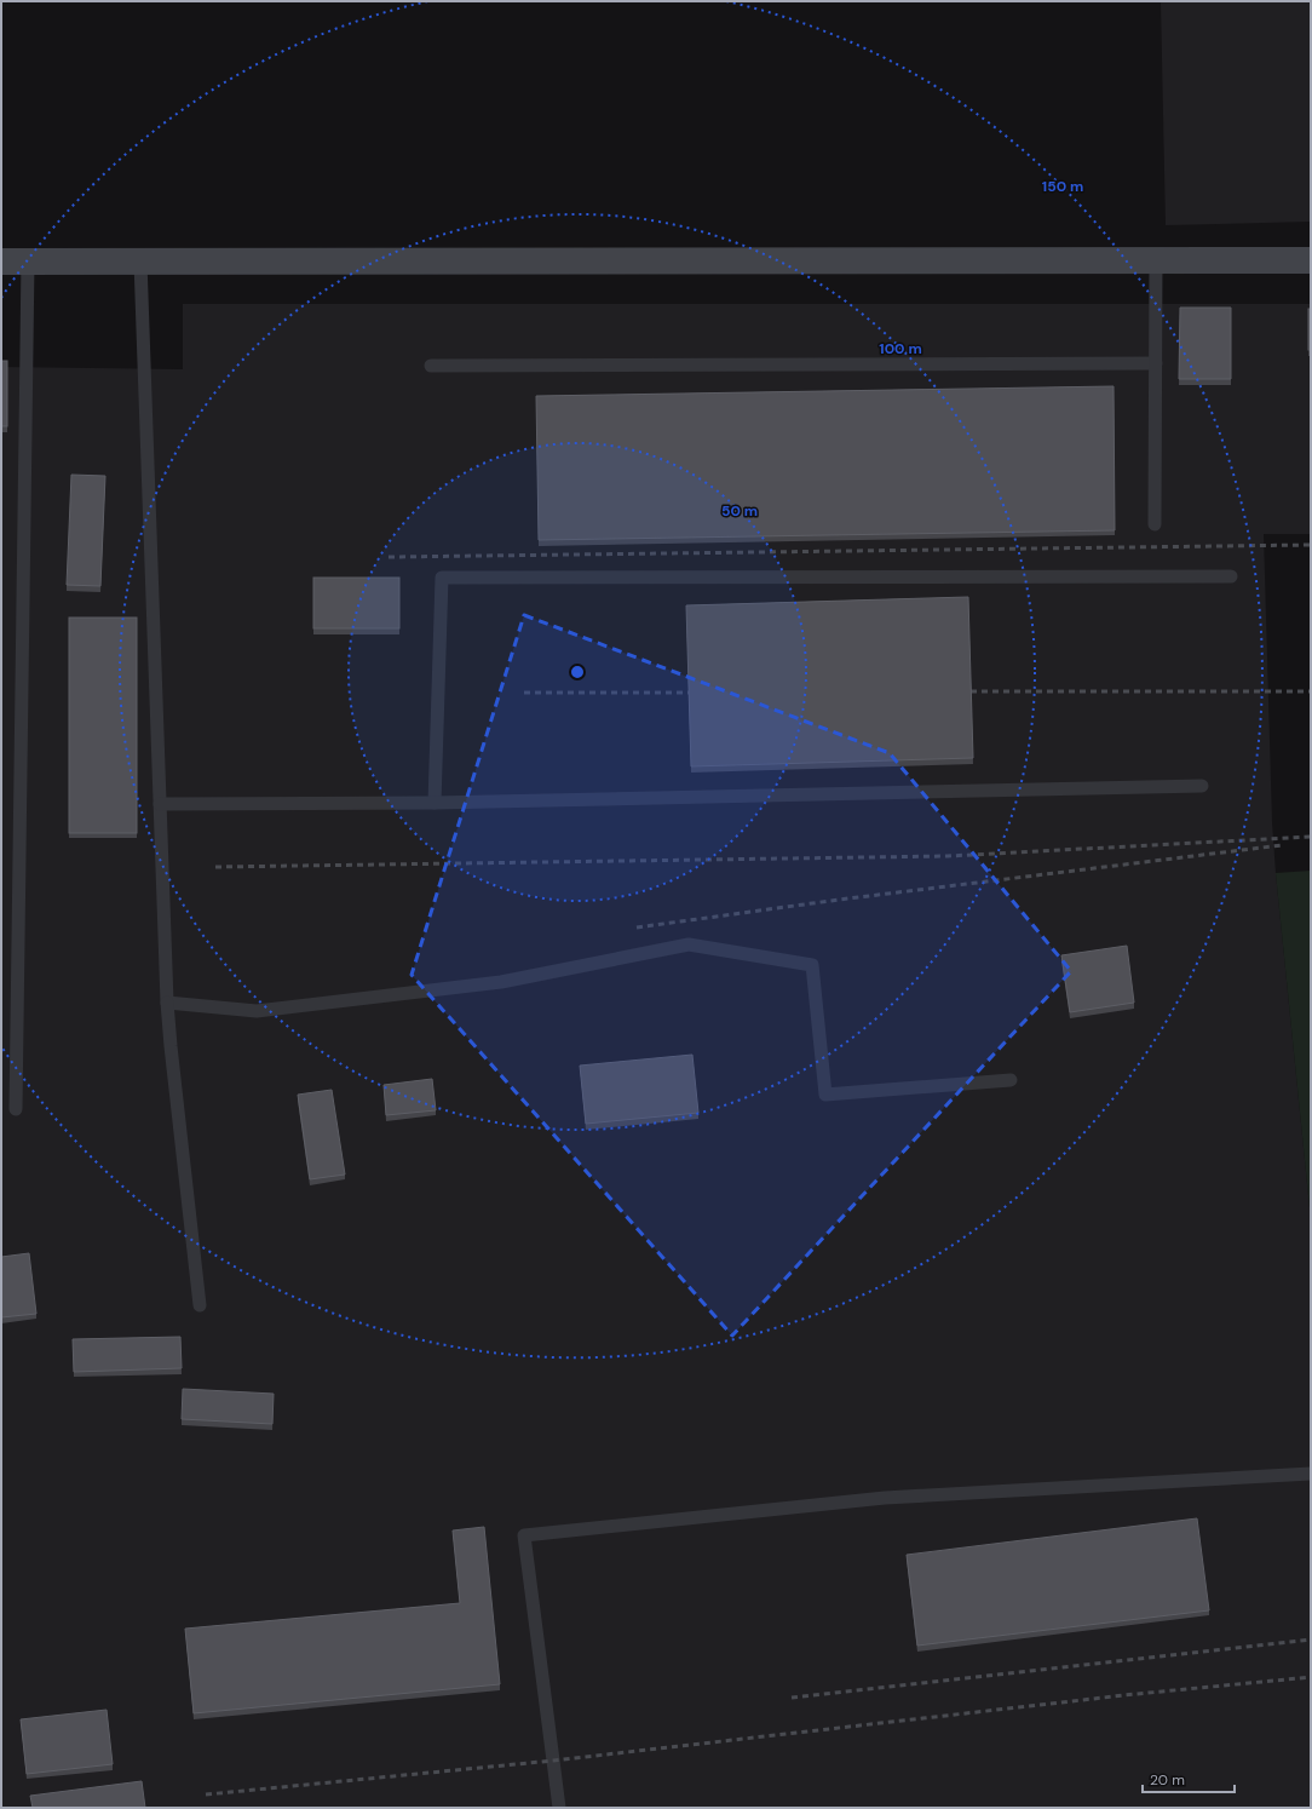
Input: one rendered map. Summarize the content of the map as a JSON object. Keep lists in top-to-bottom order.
{
  "scale_bar": "20 m",
  "rings": ["150 m", "100 m", "50 m"]
}
